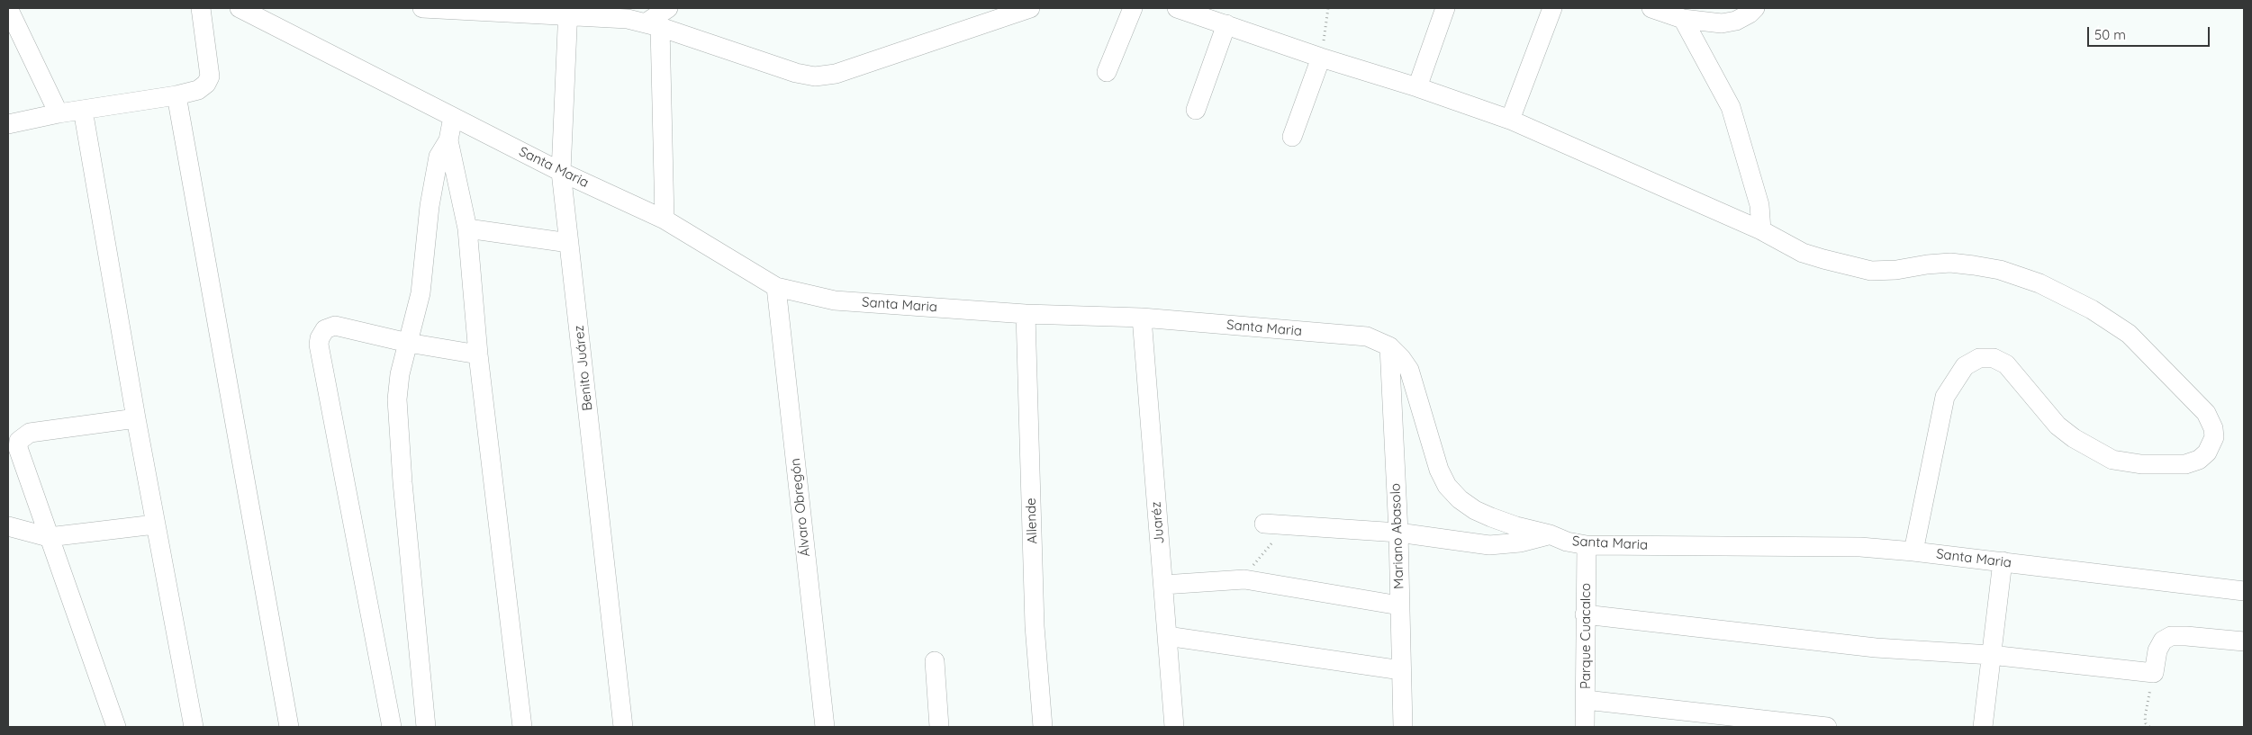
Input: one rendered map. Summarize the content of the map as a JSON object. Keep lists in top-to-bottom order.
{
  "streets": {
    "street": [
      "Santa Maria",
      "Benito Juárez",
      "Álvaro Obregón",
      "Allende",
      "Juaréz",
      "Mariano Abasolo",
      "Parque Cuacalco"
    ]
  },
  "crossings": [
    ["Santa Maria", "Benito Juárez"],
    ["Santa Maria", "Álvaro Obregón"],
    ["Santa Maria", "Allende"],
    ["Santa Maria", "Juaréz"],
    ["Santa Maria", "Mariano Abasolo"],
    ["Santa Maria", "Parque Cuacalco"]
  ],
  "scale_bar": "50 m"
}
